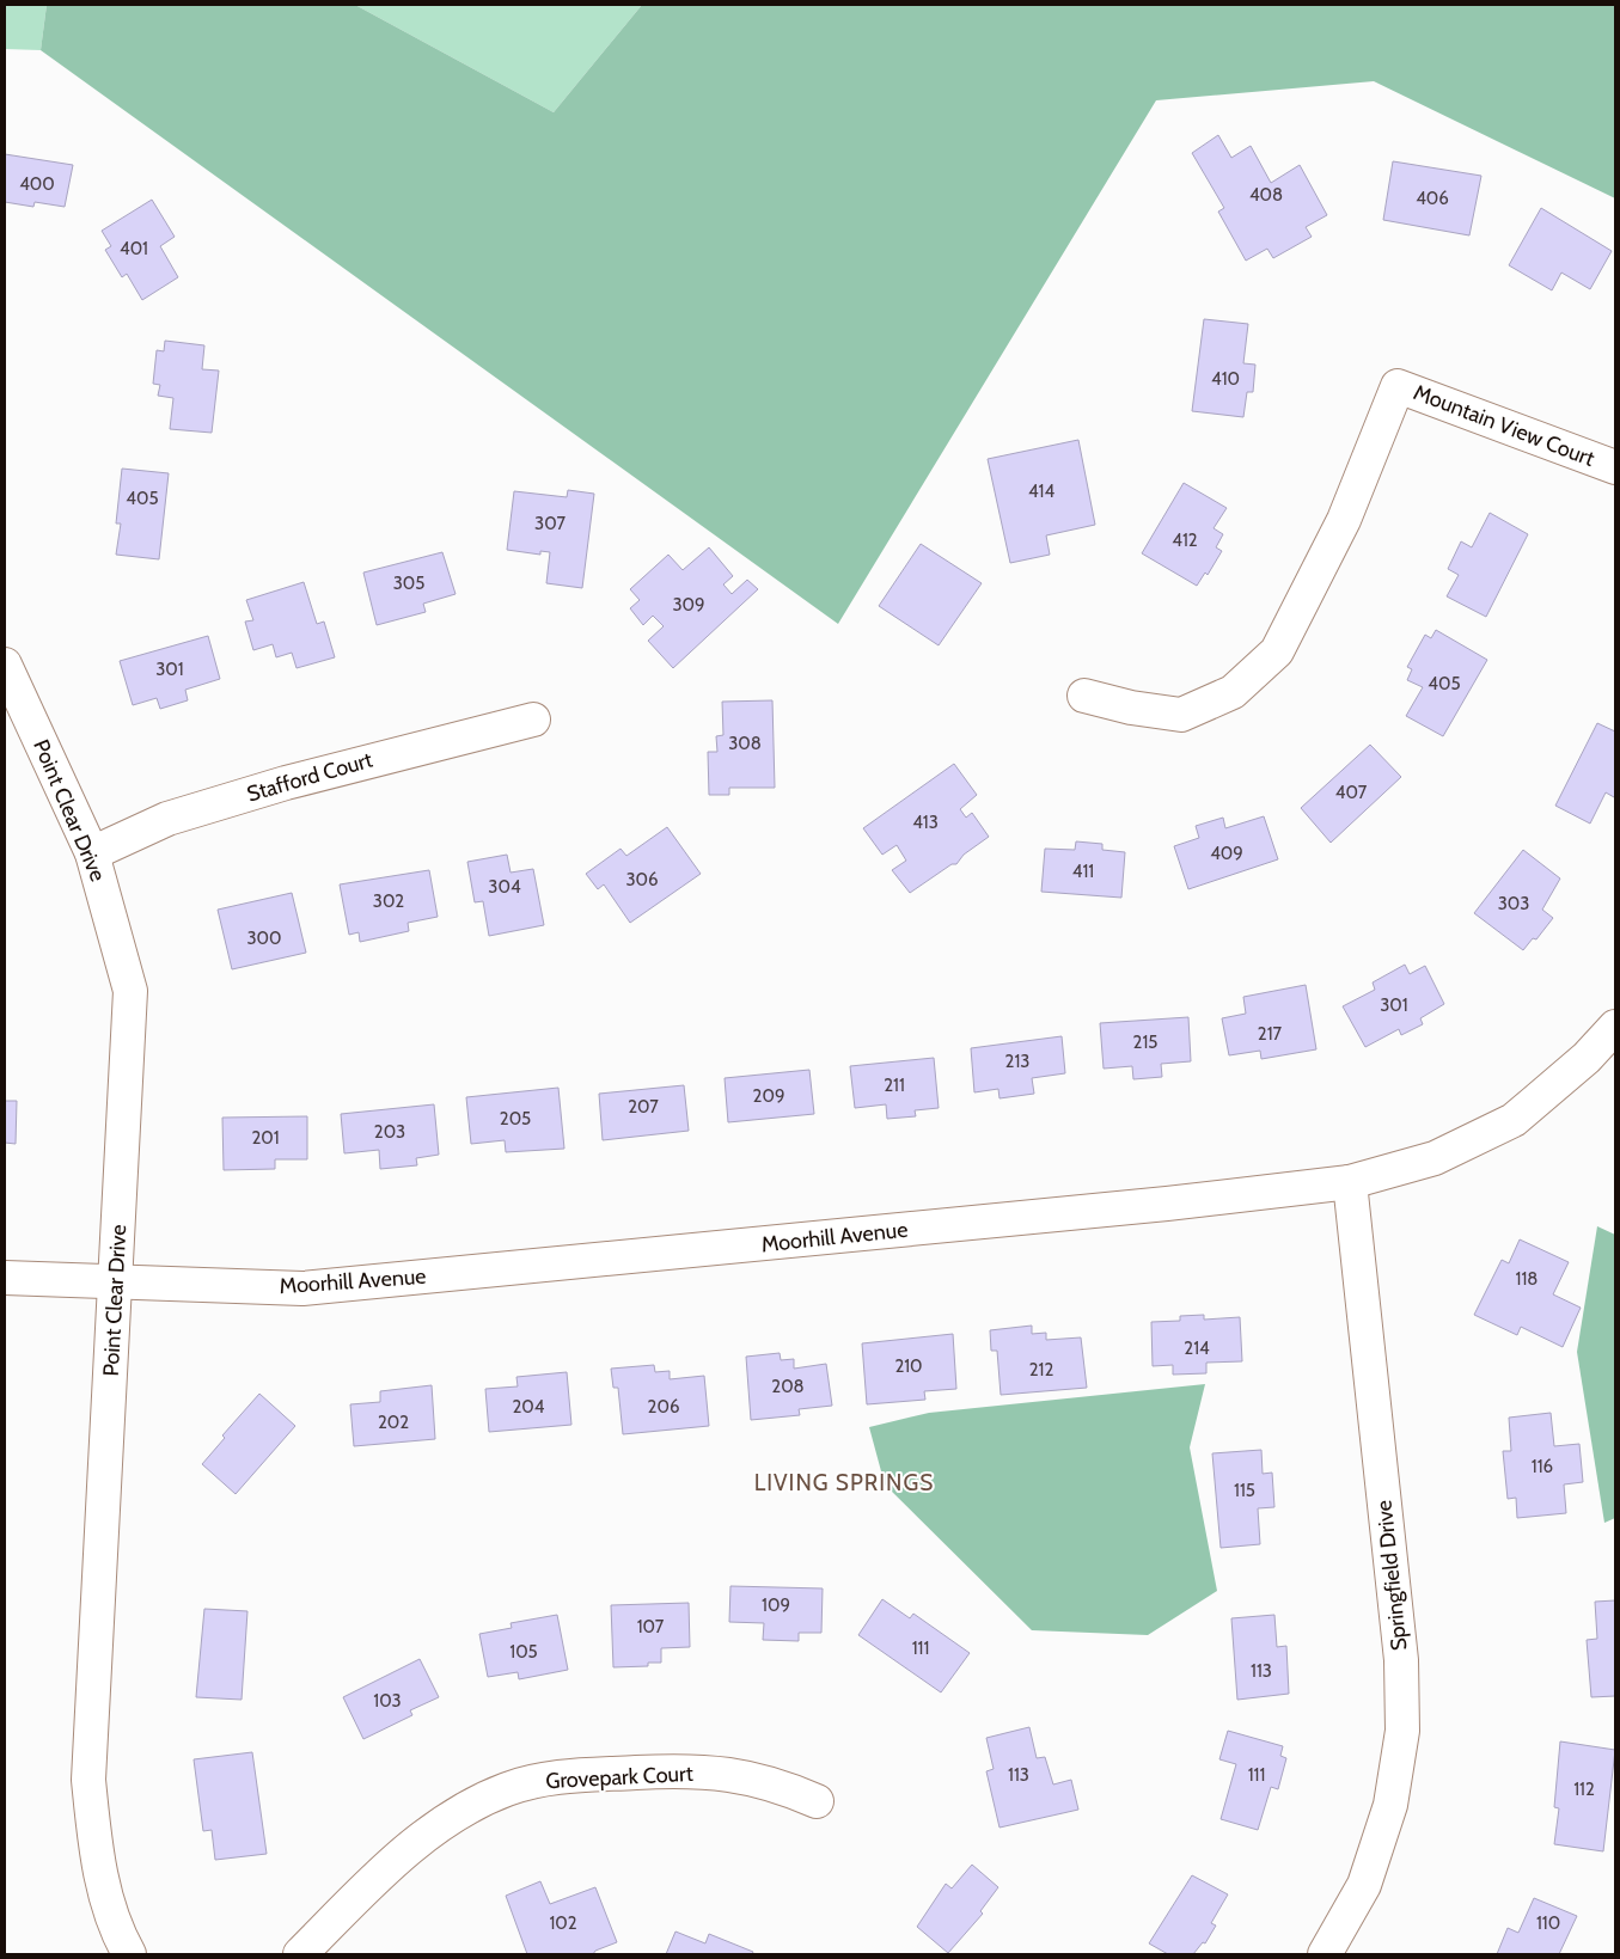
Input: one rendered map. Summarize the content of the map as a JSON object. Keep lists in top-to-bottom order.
{
  "streets": {
    "street": [
      "Mountain View Court",
      "Stafford Court",
      "Point Clear Drive",
      "Moorhill Avenue",
      "Springfield Drive",
      "Grovepark Court"
    ]
  },
  "crossings": [
    ["Stafford Court", "Point Clear Drive"],
    ["Point Clear Drive", "Moorhill Avenue"],
    ["Moorhill Avenue", "Springfield Drive"]
  ],
  "districts": ["LIVING SPRINGS"],
  "house_numbers": [
    "400",
    "408",
    "406",
    "401",
    "410",
    "414",
    "405",
    "307",
    "412",
    "305",
    "309",
    "301",
    "405",
    "308",
    "407",
    "413",
    "409",
    "411",
    "306",
    "304",
    "302",
    "303",
    "300",
    "301",
    "217",
    "215",
    "213",
    "211",
    "209",
    "207",
    "205",
    "203",
    "201",
    "118",
    "214",
    "210",
    "212",
    "208",
    "204",
    "206",
    "202",
    "116",
    "115",
    "109",
    "107",
    "111",
    "105",
    "113",
    "103",
    "113",
    "111",
    "112",
    "102",
    "110"
  ]
}
